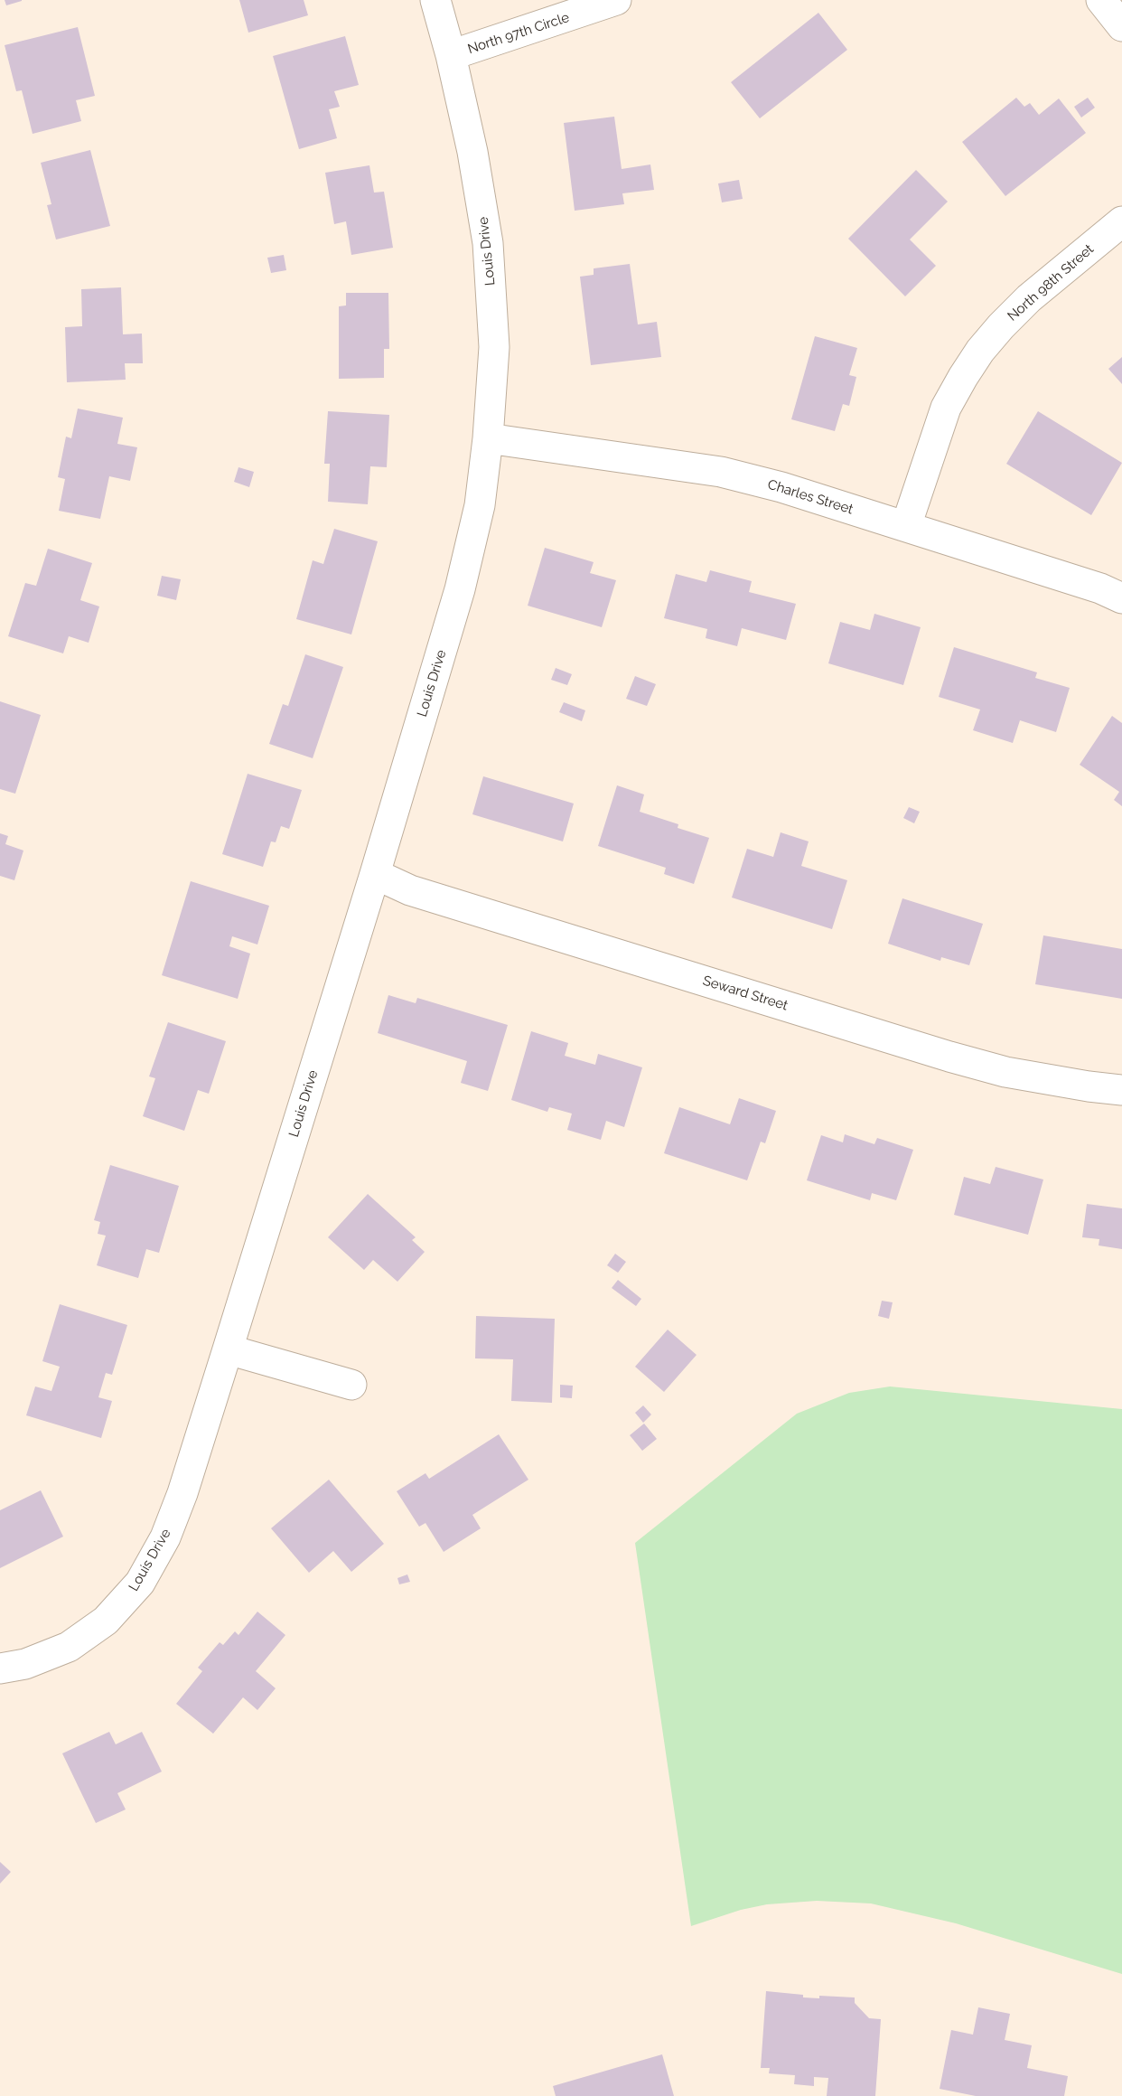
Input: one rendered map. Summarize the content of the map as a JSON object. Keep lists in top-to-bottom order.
{
  "streets": {
    "street": [
      "North 97th Circle",
      "Louis Drive",
      "North 98th Street",
      "Charles Street",
      "Seward Street"
    ]
  },
  "crossings": [
    ["North 97th Circle", "Louis Drive"],
    ["Louis Drive", "Charles Street"],
    ["Louis Drive", "Seward Street"],
    ["North 98th Street", "Charles Street"]
  ]
}
